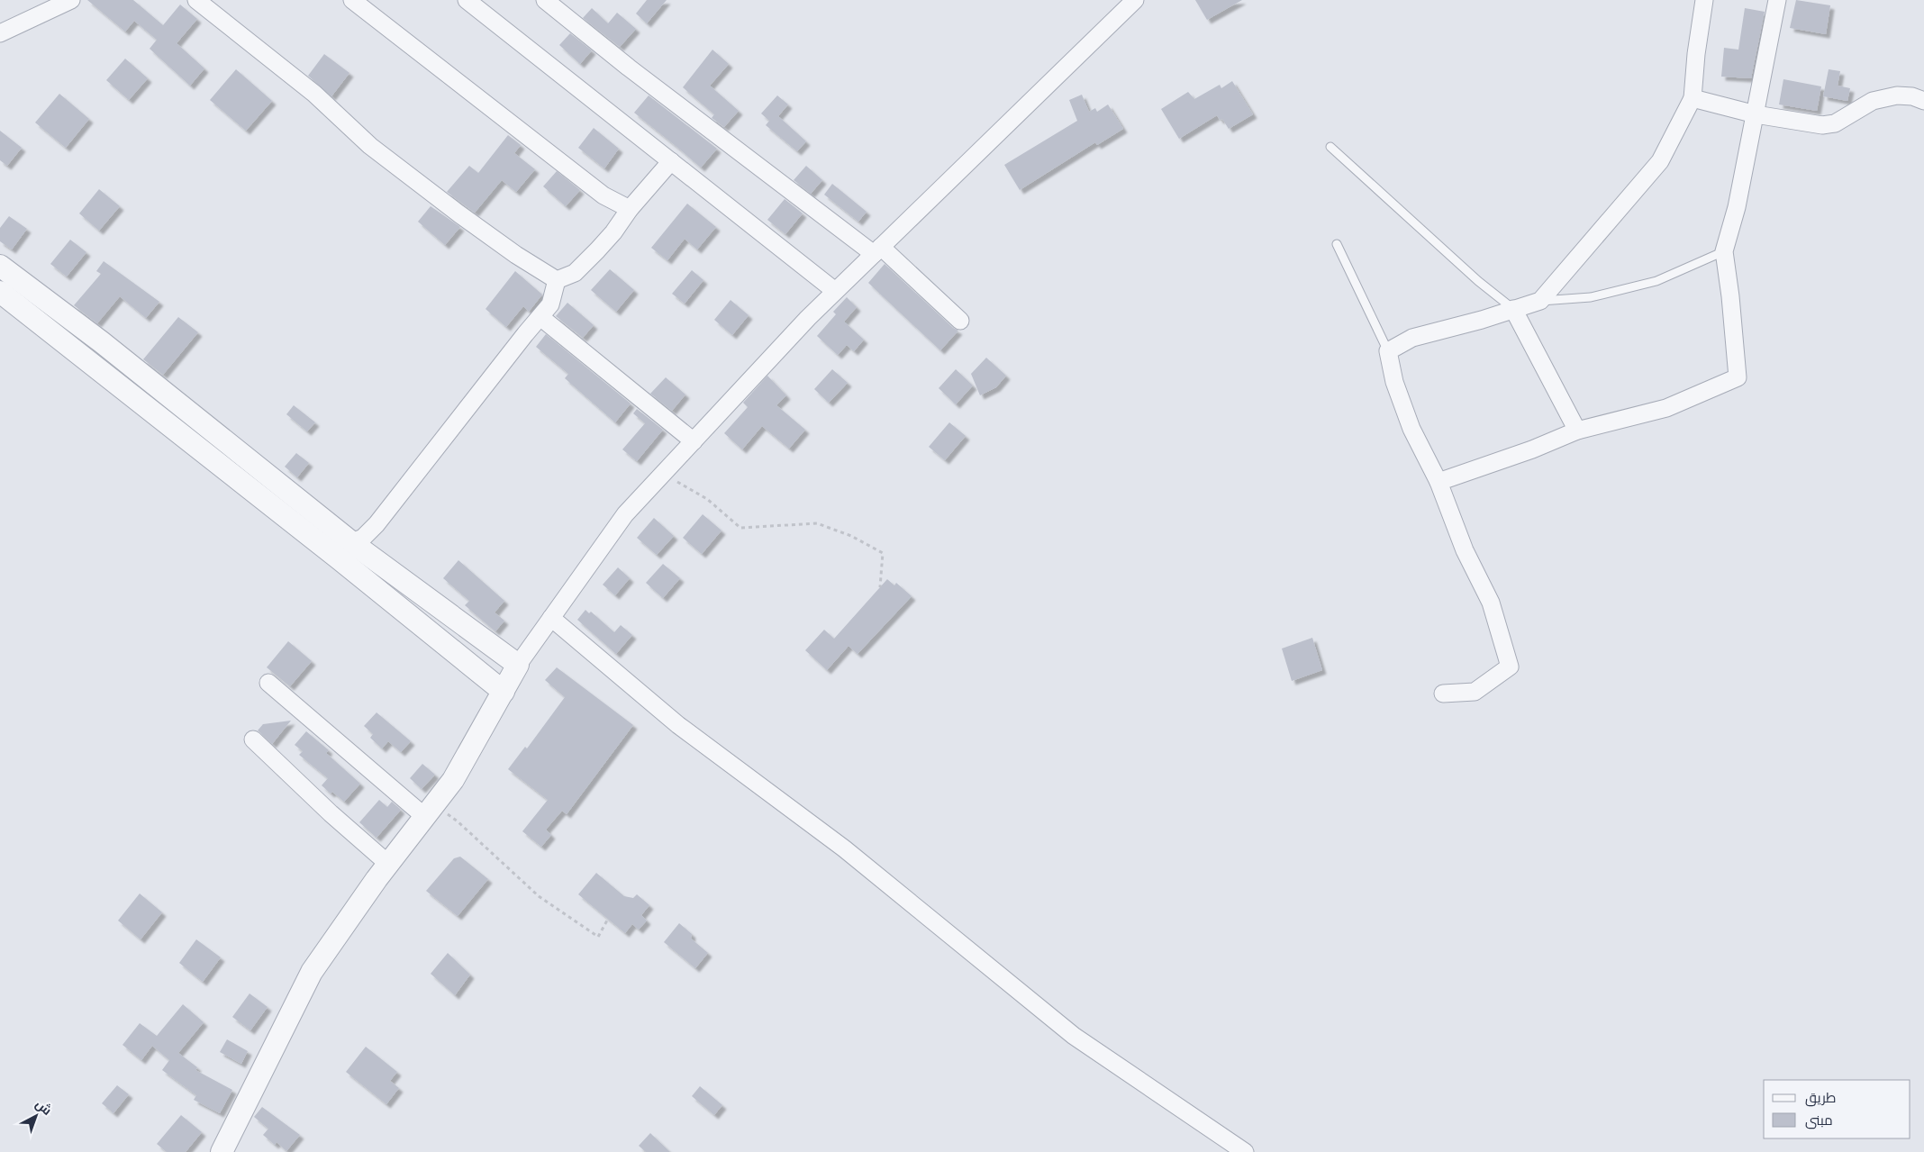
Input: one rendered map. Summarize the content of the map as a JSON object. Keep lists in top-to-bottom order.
{
  "legend": ["طريق", "مبنى"],
  "north": "top right"
}
